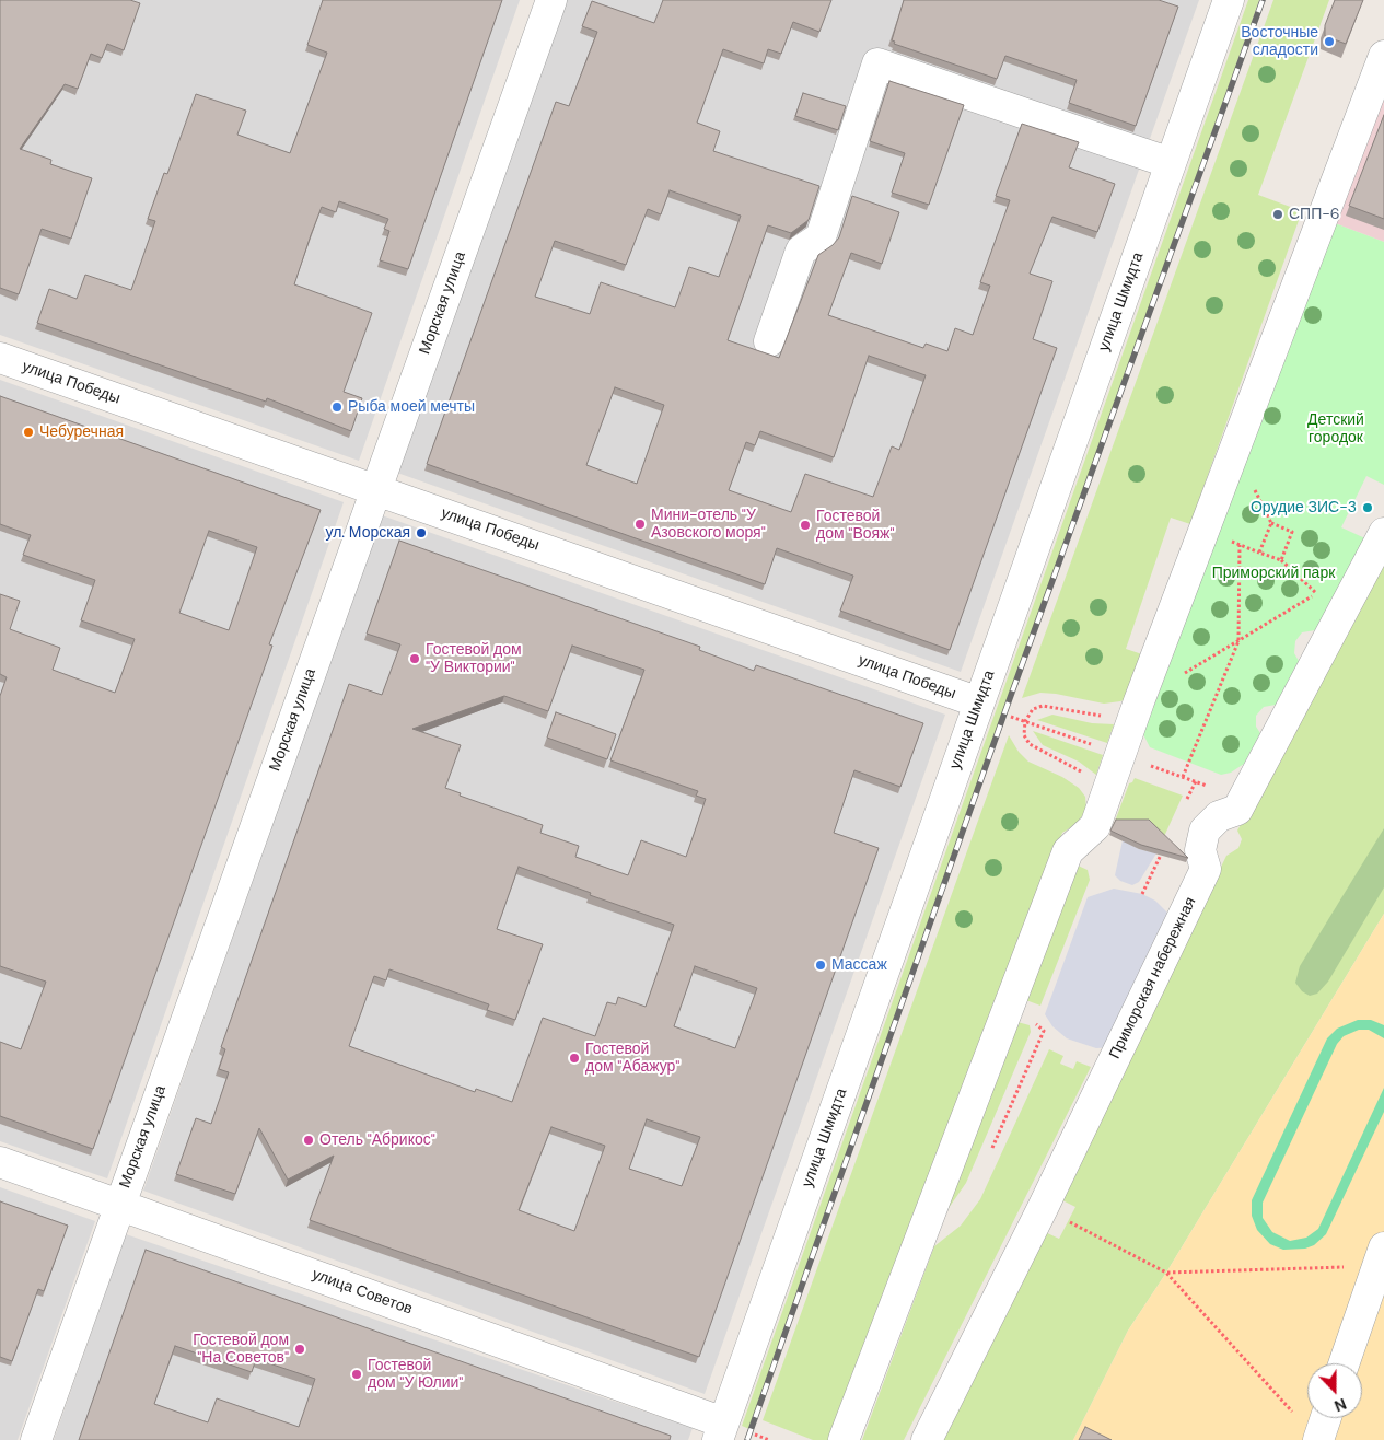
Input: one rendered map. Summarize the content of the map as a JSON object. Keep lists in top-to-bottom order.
{
  "streets": {
    "street": [
      "улица Шмидта",
      "Морская улица",
      "улица Победы",
      "Приморская набережная",
      "улица Советов"
    ]
  },
  "crossings": [
    ["улица Шмидта", "улица Победы"],
    ["улица Шмидта", "улица Советов"],
    ["Морская улица", "улица Победы"],
    ["Морская улица", "улица Советов"]
  ],
  "parks": ["Детский городок", "Приморский парк"],
  "places": [
    "Восточные сладости",
    "СПП-6",
    "Рыба моей мечты",
    "Чебуречная",
    "Орудие ЗИС-3",
    "Мини-отель \"У Азовского моря\"",
    "Гостевой дом \"Вояж\"",
    "ул. Морская",
    "Гостевой дом \"У Виктории\"",
    "Массаж",
    "Гостевой дом \"Абажур\"",
    "Отель \"Абрикос\"",
    "Гостевой дом \"На Советов\"",
    "Гостевой дом \"У Юлии\""
  ],
  "north": "bottom"
}
